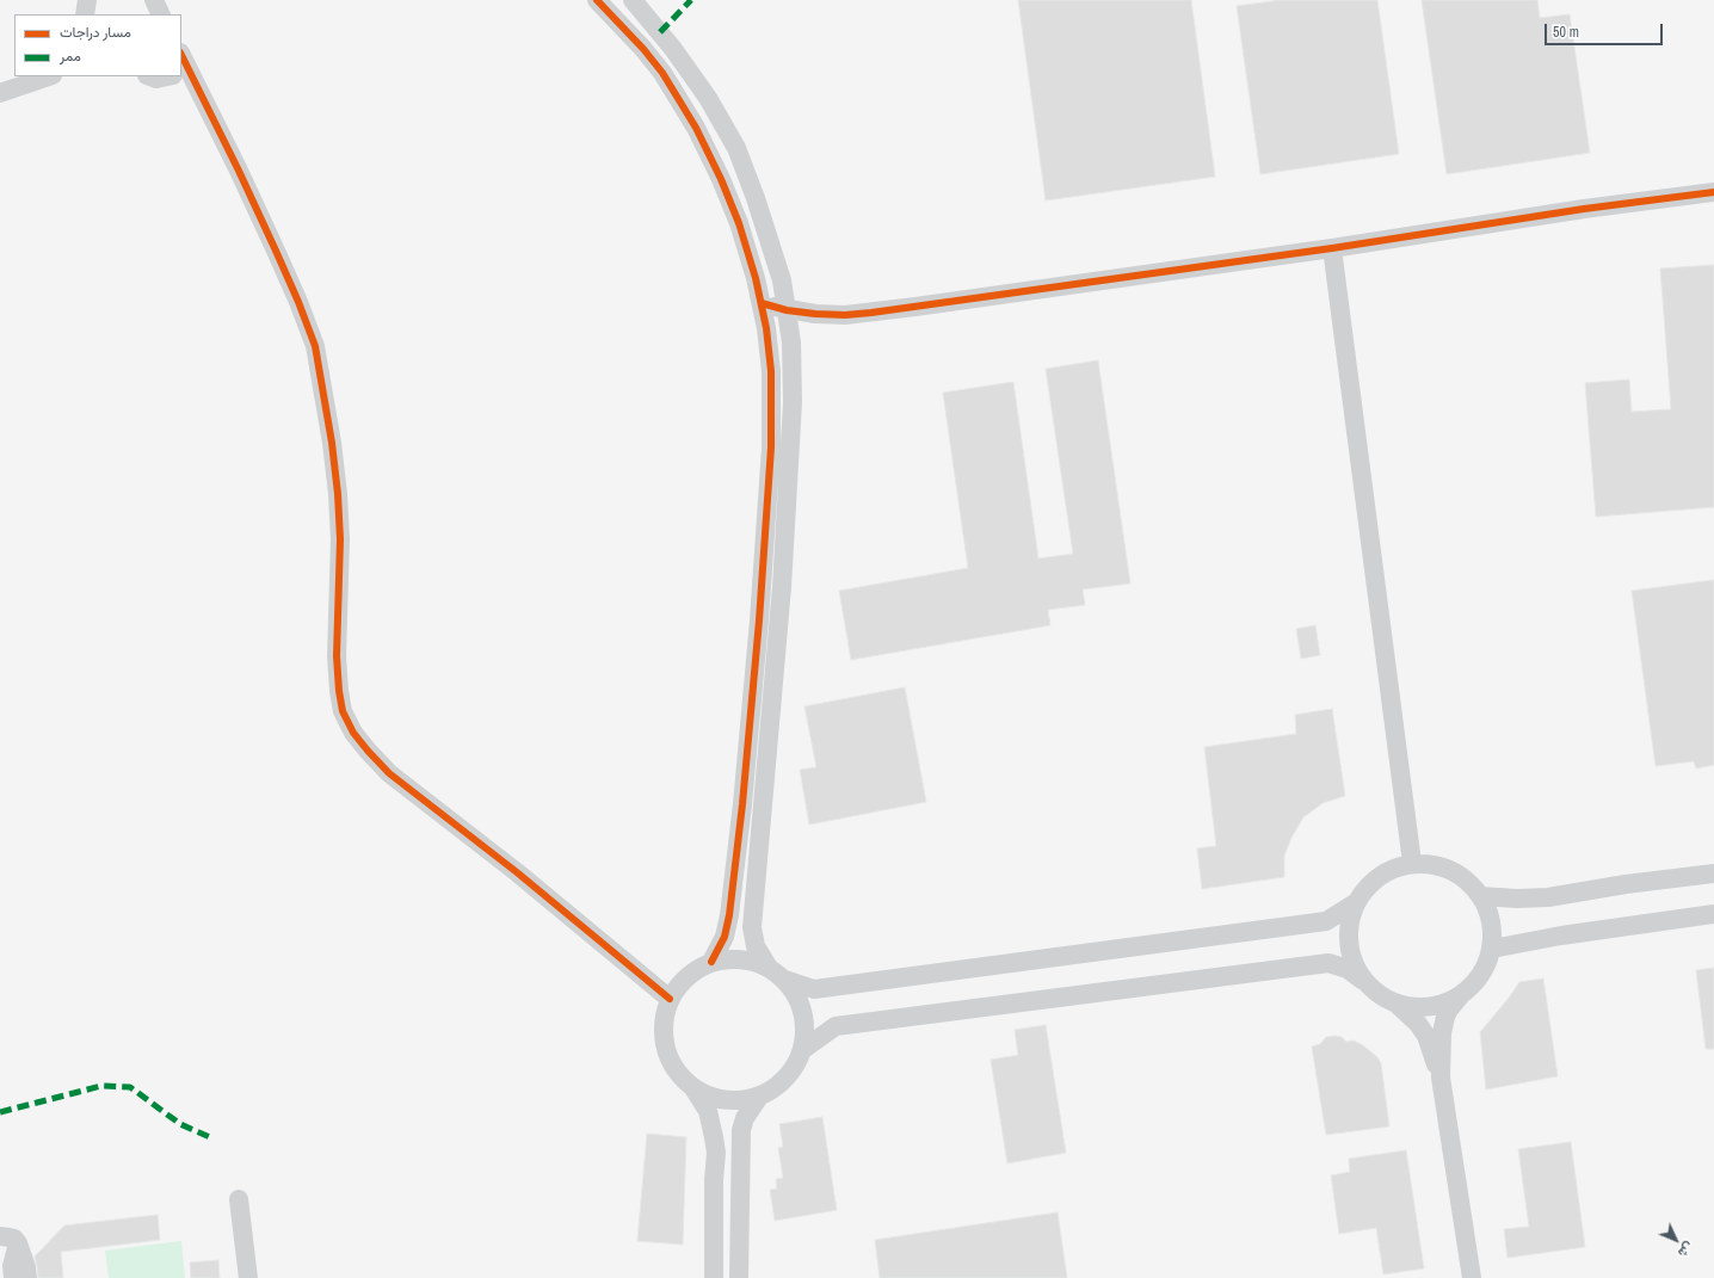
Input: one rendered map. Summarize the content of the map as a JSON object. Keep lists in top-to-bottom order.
{
  "legend": ["مسار دراجات", "ممر"],
  "scale_bar": "50 m",
  "north": "bottom right"
}
